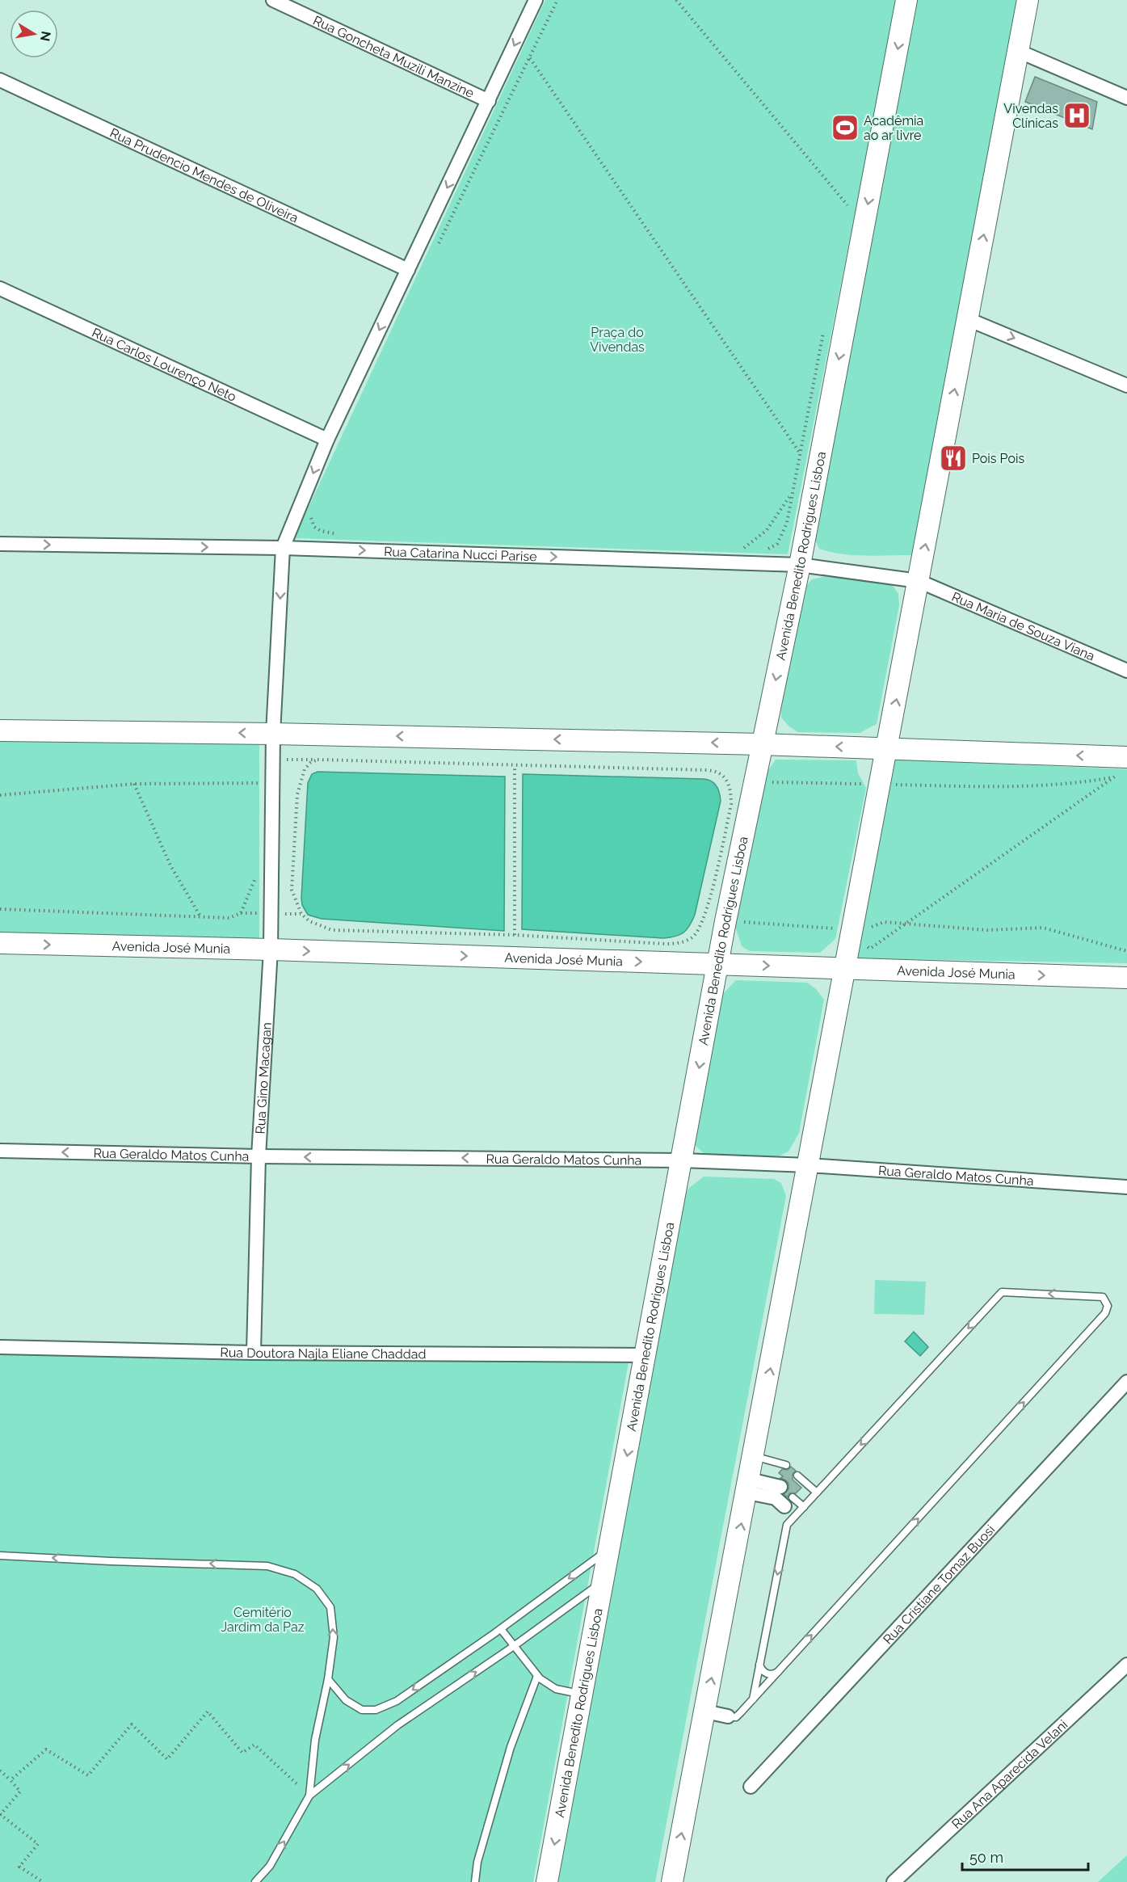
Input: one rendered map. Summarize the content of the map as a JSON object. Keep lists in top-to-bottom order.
{
  "streets": {
    "main road": ["Avenida Benedito Rodrigues Lisboa", "Avenida José Munia"],
    "street": [
      "Rua Goncheta Muzili Manzine",
      "Rua Prudencio Mendes de Oliveira",
      "Rua Carlos Lourenço Neto",
      "Rua Catarina Nucci Parise",
      "Rua Maria de Souza Viana",
      "Rua Gino Macagan",
      "Rua Geraldo Matos Cunha",
      "Rua Doutora Najla Eliane Chaddad",
      "Rua Cristiane Tomaz Buosi",
      "Rua Ana Aparecida Velani"
    ]
  },
  "crossings": [
    ["Rua Goncheta Muzili Manzine", "Rua Gino Macagan"],
    ["Rua Prudencio Mendes de Oliveira", "Rua Gino Macagan"],
    ["Rua Carlos Lourenço Neto", "Rua Gino Macagan"],
    ["Rua Catarina Nucci Parise", "Avenida Benedito Rodrigues Lisboa"],
    ["Rua Catarina Nucci Parise", "Rua Maria de Souza Viana"],
    ["Rua Catarina Nucci Parise", "Rua Gino Macagan"],
    ["Avenida Benedito Rodrigues Lisboa", "Avenida José Munia"],
    ["Avenida Benedito Rodrigues Lisboa", "Rua Geraldo Matos Cunha"],
    ["Avenida Benedito Rodrigues Lisboa", "Rua Doutora Najla Eliane Chaddad"],
    ["Avenida José Munia", "Rua Gino Macagan"],
    ["Rua Gino Macagan", "Rua Geraldo Matos Cunha"],
    ["Rua Gino Macagan", "Rua Doutora Najla Eliane Chaddad"]
  ],
  "one_way": [
    "Rua Catarina Nucci Parise",
    "Avenida José Munia",
    "Rua Gino Macagan",
    "Rua Geraldo Matos Cunha"
  ],
  "parks": ["Praça do Vivendas", "Cemitério Jardim da Paz"],
  "places": {
    "hospital": ["Vivendas Clínicas"],
    "sports": ["Acadêmia ao ar livre"],
    "restaurant": ["Pois Pois"]
  },
  "scale_bar": "50 m",
  "north": "right"
}
